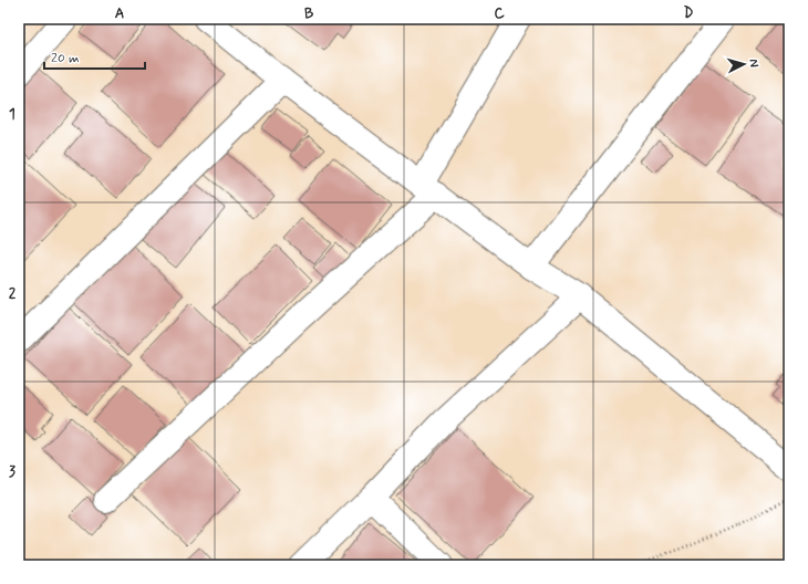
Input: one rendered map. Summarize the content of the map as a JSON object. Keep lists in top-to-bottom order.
{
  "scale_bar": "20 m",
  "north": "right",
  "grid": {
    "columns": [
      "A",
      "B",
      "C",
      "D"
    ],
    "rows": ["1", "2", "3"]
  }
}
